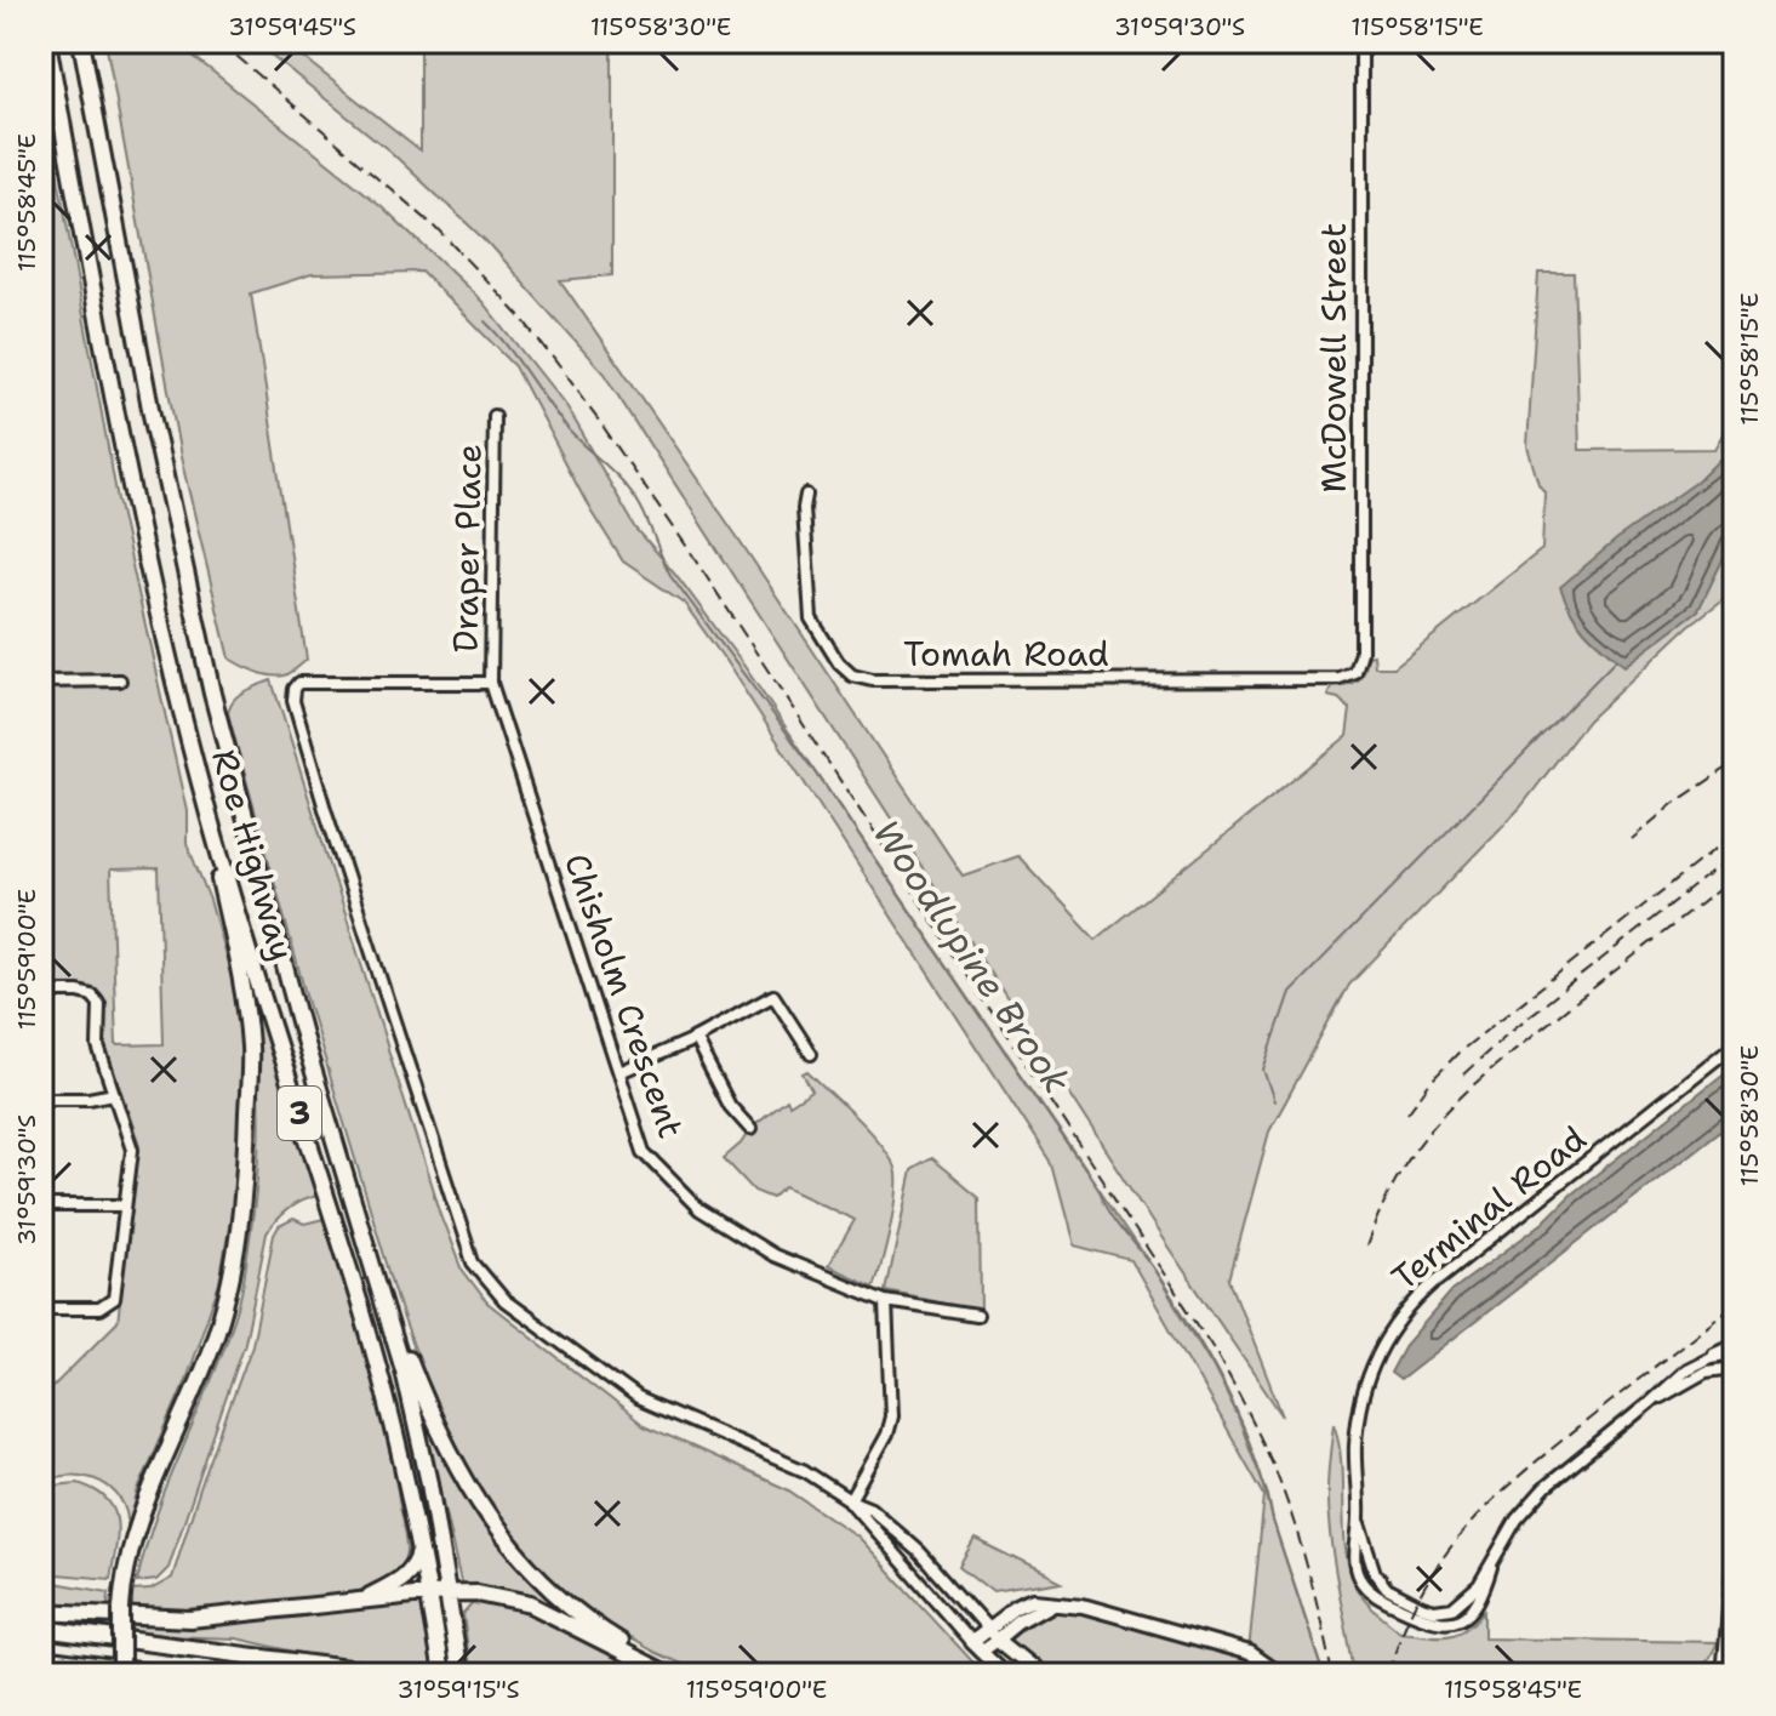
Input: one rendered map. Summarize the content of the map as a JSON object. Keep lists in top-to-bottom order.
{
  "streets": {
    "highway": ["Roe Highway", "3"],
    "street": [
      "McDowell Street",
      "Draper Place",
      "Tomah Road",
      "Chisholm Crescent",
      "Terminal Road"
    ]
  },
  "crossings": [
    ["McDowell Street", "Tomah Road"],
    ["Draper Place", "Chisholm Crescent"]
  ],
  "water": ["Woodlupine Brook"],
  "coordinates": [
    "31°59'45\"S",
    "115°58'30\"E",
    "31°59'30\"S",
    "115°58'15\"E",
    "115°58'45\"E",
    "115°59'00\"E",
    "31°59'15\"S"
  ]
}
